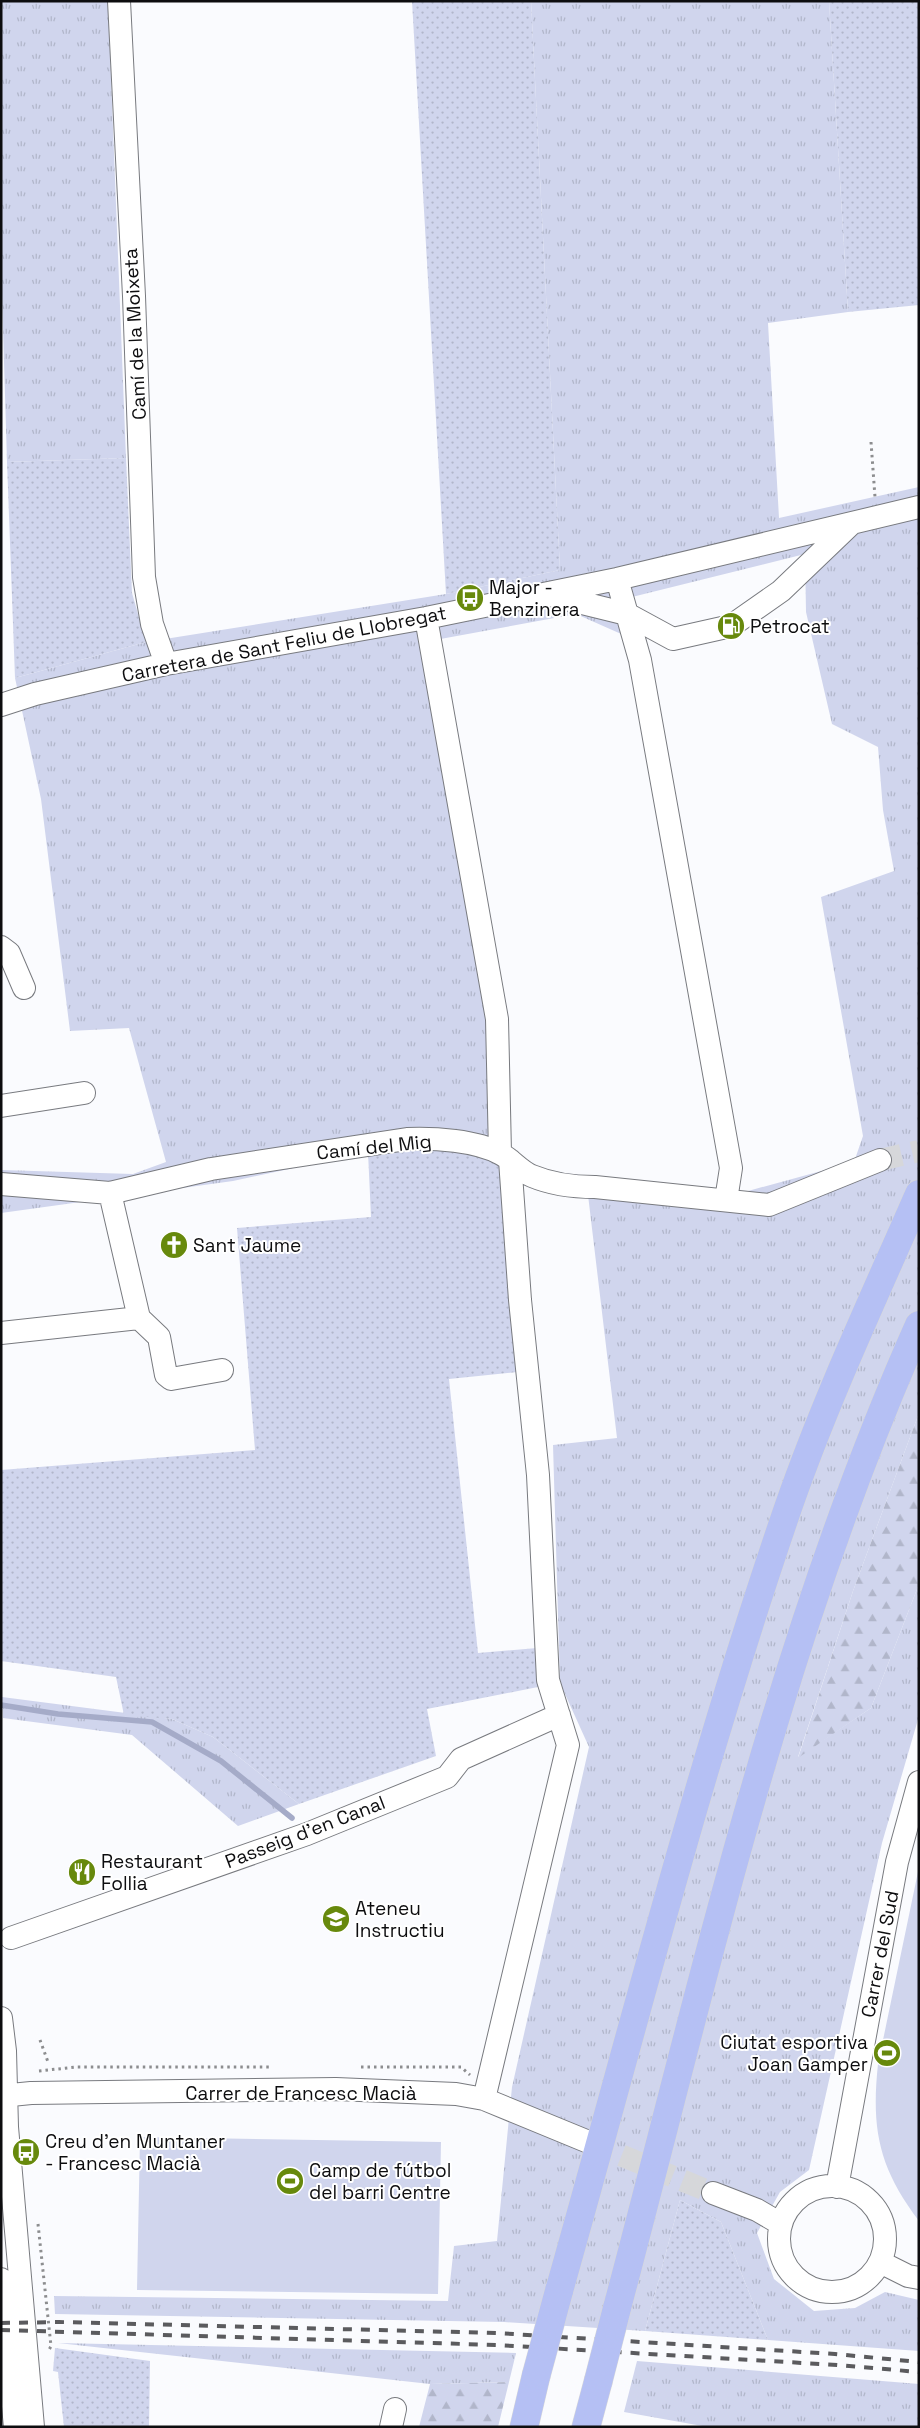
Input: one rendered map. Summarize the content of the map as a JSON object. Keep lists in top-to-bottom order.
{
  "streets": {
    "street": [
      "Camí de la Moixeta",
      "Carretera de Sant Feliu de Llobregat",
      "Camí del Mig",
      "Passeig d'en Canal",
      "Carrer del Sud",
      "Carrer de Francesc Macià"
    ]
  },
  "crossings": [
    ["Camí de la Moixeta", "Carretera de Sant Feliu de Llobregat"]
  ],
  "places": {
    "bus stop": ["Major - Benzinera", "Creu d'en Muntaner - Francesc Macià"],
    "fuel station": ["Petrocat"],
    "church": ["Sant Jaume"],
    "restaurant": ["Restaurant Follia"],
    "school or university": ["Ateneu Instructiu"],
    "sports": ["Ciutat esportiva Joan Gamper", "Camp de fútbol del barri Centre"]
  }
}
